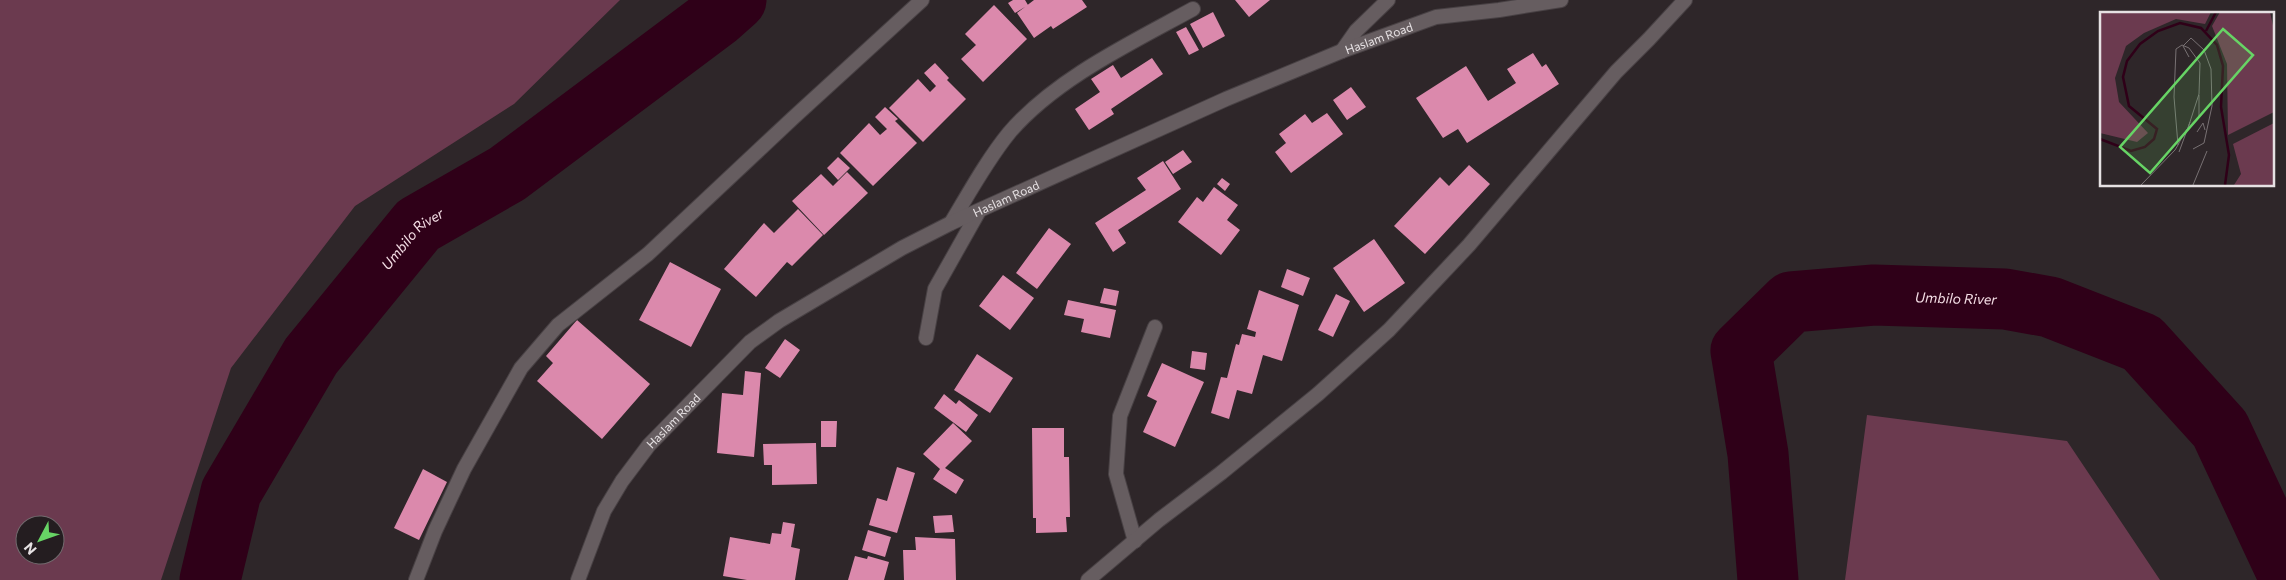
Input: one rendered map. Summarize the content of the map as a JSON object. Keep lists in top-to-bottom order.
{
  "streets": {
    "street": ["Haslam Road"]
  },
  "water": ["Umbilo River"],
  "north": "bottom left"
}
